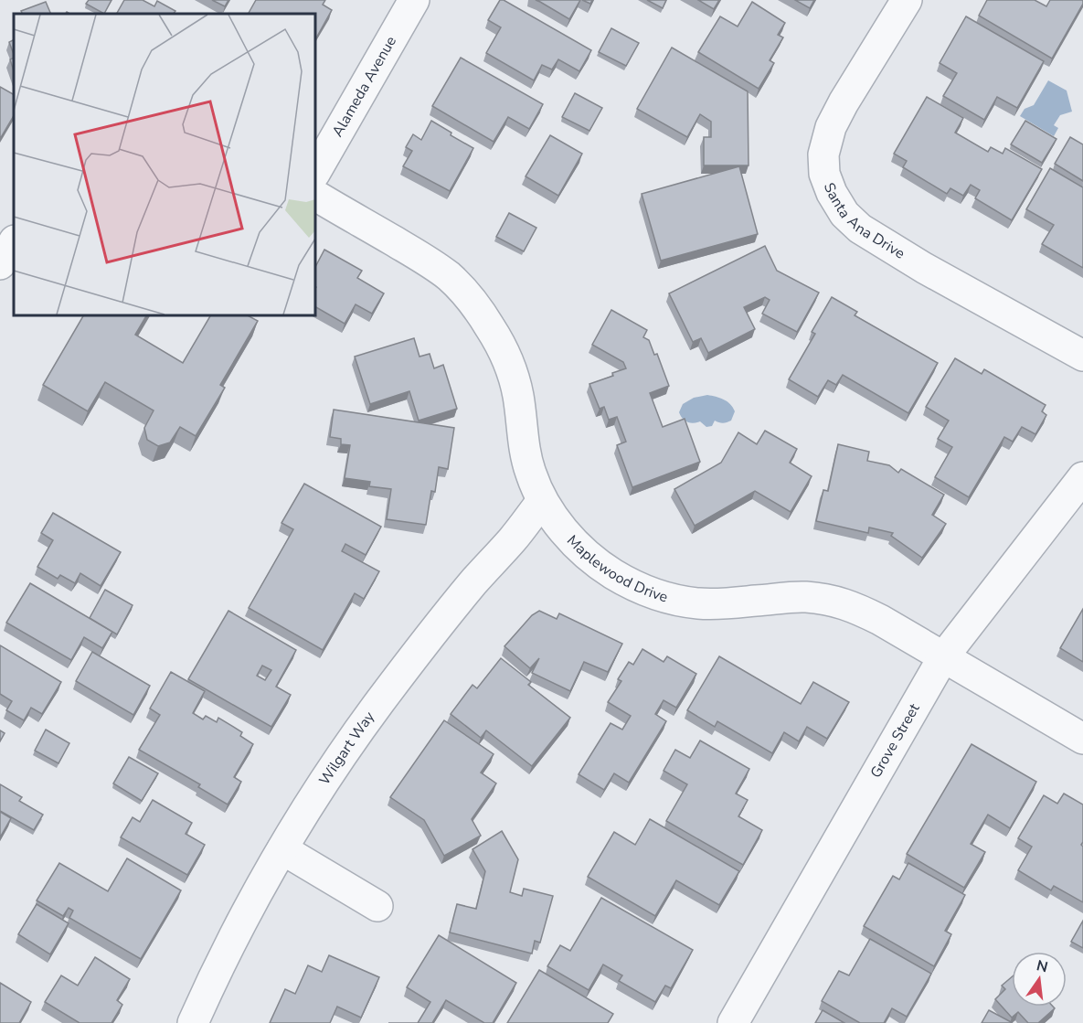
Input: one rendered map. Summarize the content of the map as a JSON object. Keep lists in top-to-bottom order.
{
  "streets": {
    "street": [
      "Alameda Avenue",
      "Santa Ana Drive",
      "Maplewood Drive",
      "Grove Street",
      "Wilgart Way"
    ]
  },
  "crossings": [
    ["Maplewood Drive", "Grove Street"],
    ["Maplewood Drive", "Wilgart Way"]
  ],
  "north": "top"
}
